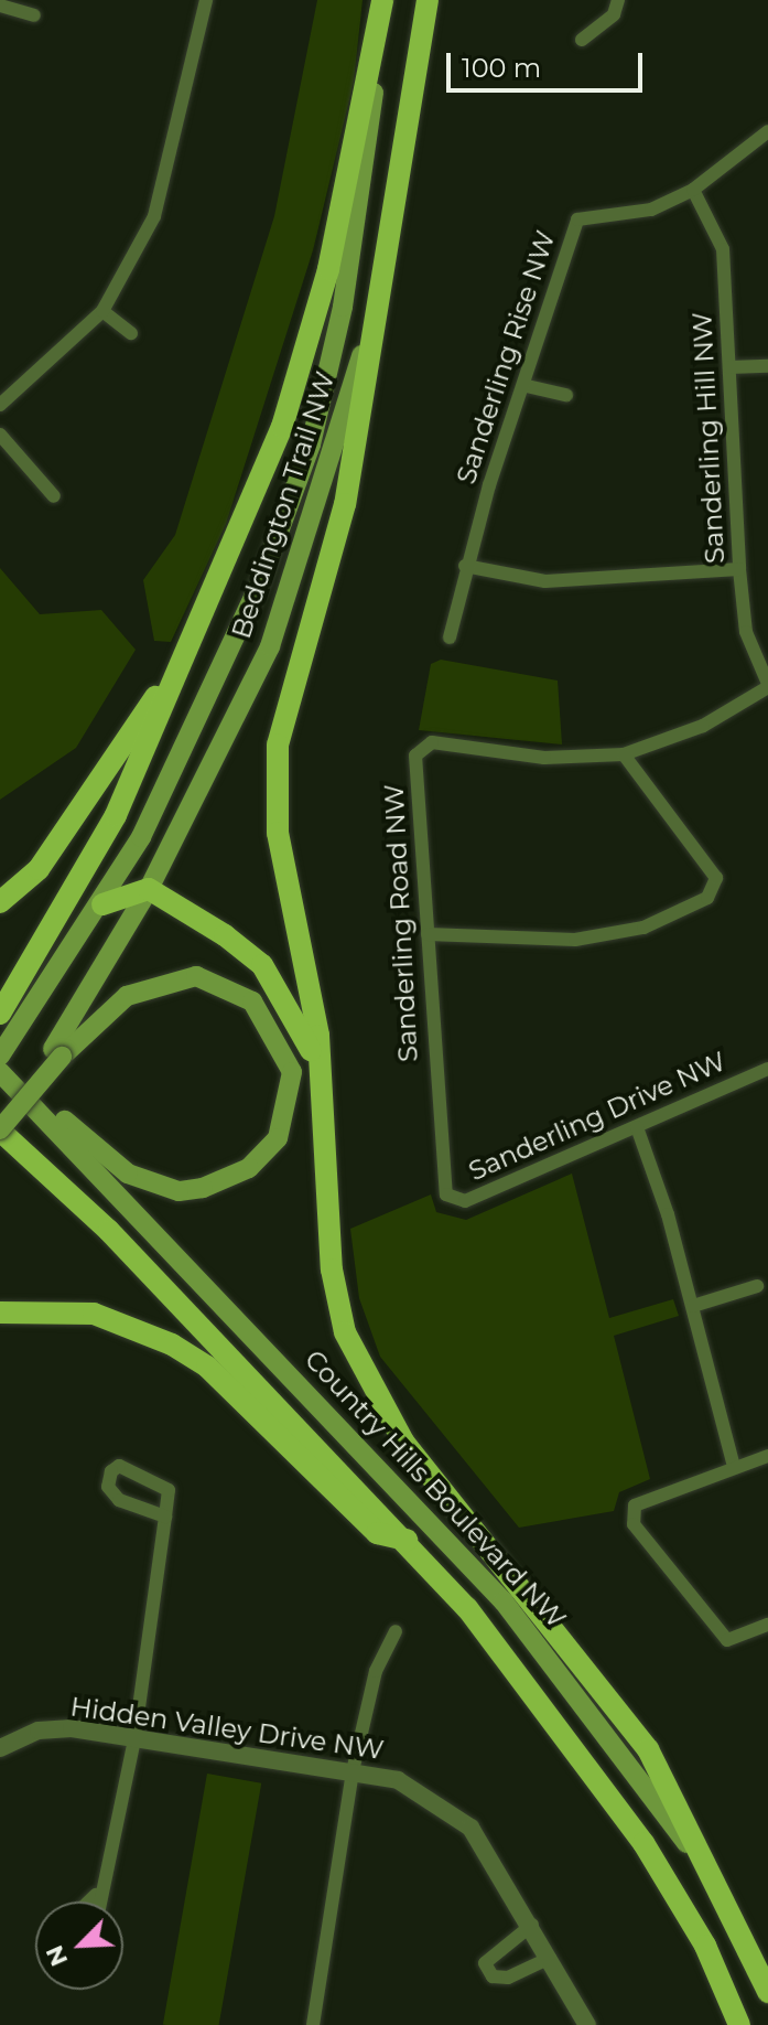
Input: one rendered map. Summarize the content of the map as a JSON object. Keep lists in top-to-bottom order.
{
  "streets": {
    "main road": ["Beddington Trail NW", "Country Hills Boulevard NW"],
    "street": [
      "Sanderling Rise NW",
      "Sanderling Hill NW",
      "Sanderling Road NW",
      "Sanderling Drive NW",
      "Hidden Valley Drive NW"
    ]
  },
  "crossings": [
    ["Sanderling Rise NW", "Sanderling Hill NW"],
    ["Sanderling Hill NW", "Sanderling Road NW"],
    ["Sanderling Road NW", "Sanderling Drive NW"]
  ],
  "scale_bar": "100 m",
  "north": "bottom left"
}
